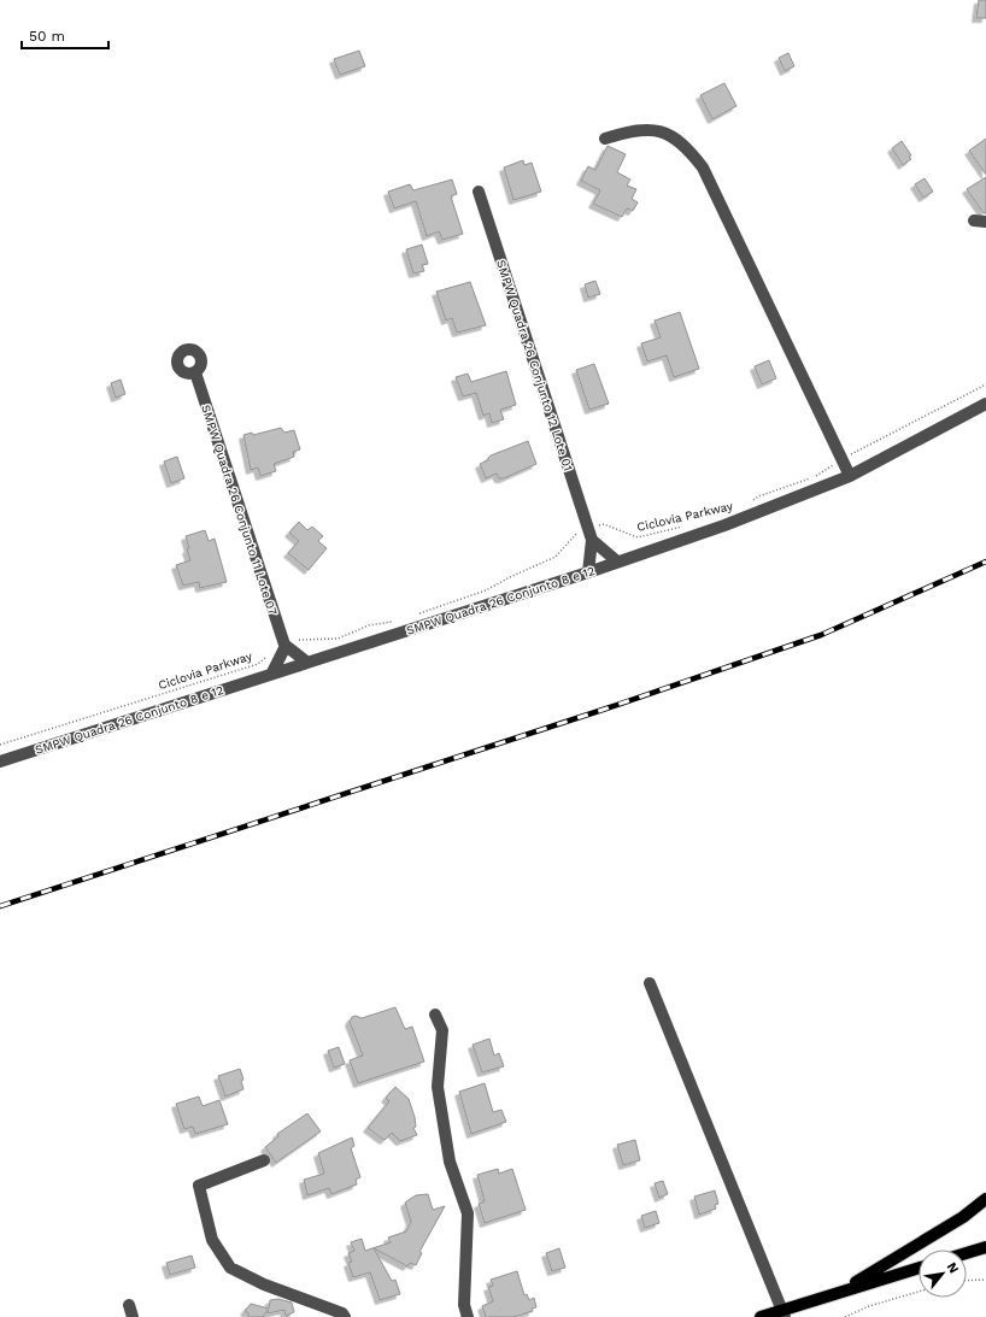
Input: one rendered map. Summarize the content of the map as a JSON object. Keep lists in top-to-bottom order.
{
  "streets": {
    "street": ["SMPW Quadra 26 Conjunto 12 Lote 01", "SMPW Quadra 26 Conjunto 11 Lote 07", "SMPW Quadra 26 Conjunto 8 e 12"],
    "path": ["Ciclovia Parkway"]
  },
  "crossings": [
    ["SMPW Quadra 26 Conjunto 12 Lote 01", "Ciclovia Parkway"],
    ["SMPW Quadra 26 Conjunto 12 Lote 01", "SMPW Quadra 26 Conjunto 8 e 12"],
    ["SMPW Quadra 26 Conjunto 11 Lote 07", "Ciclovia Parkway"]
  ],
  "scale_bar": "50 m",
  "north": "top right"
}
